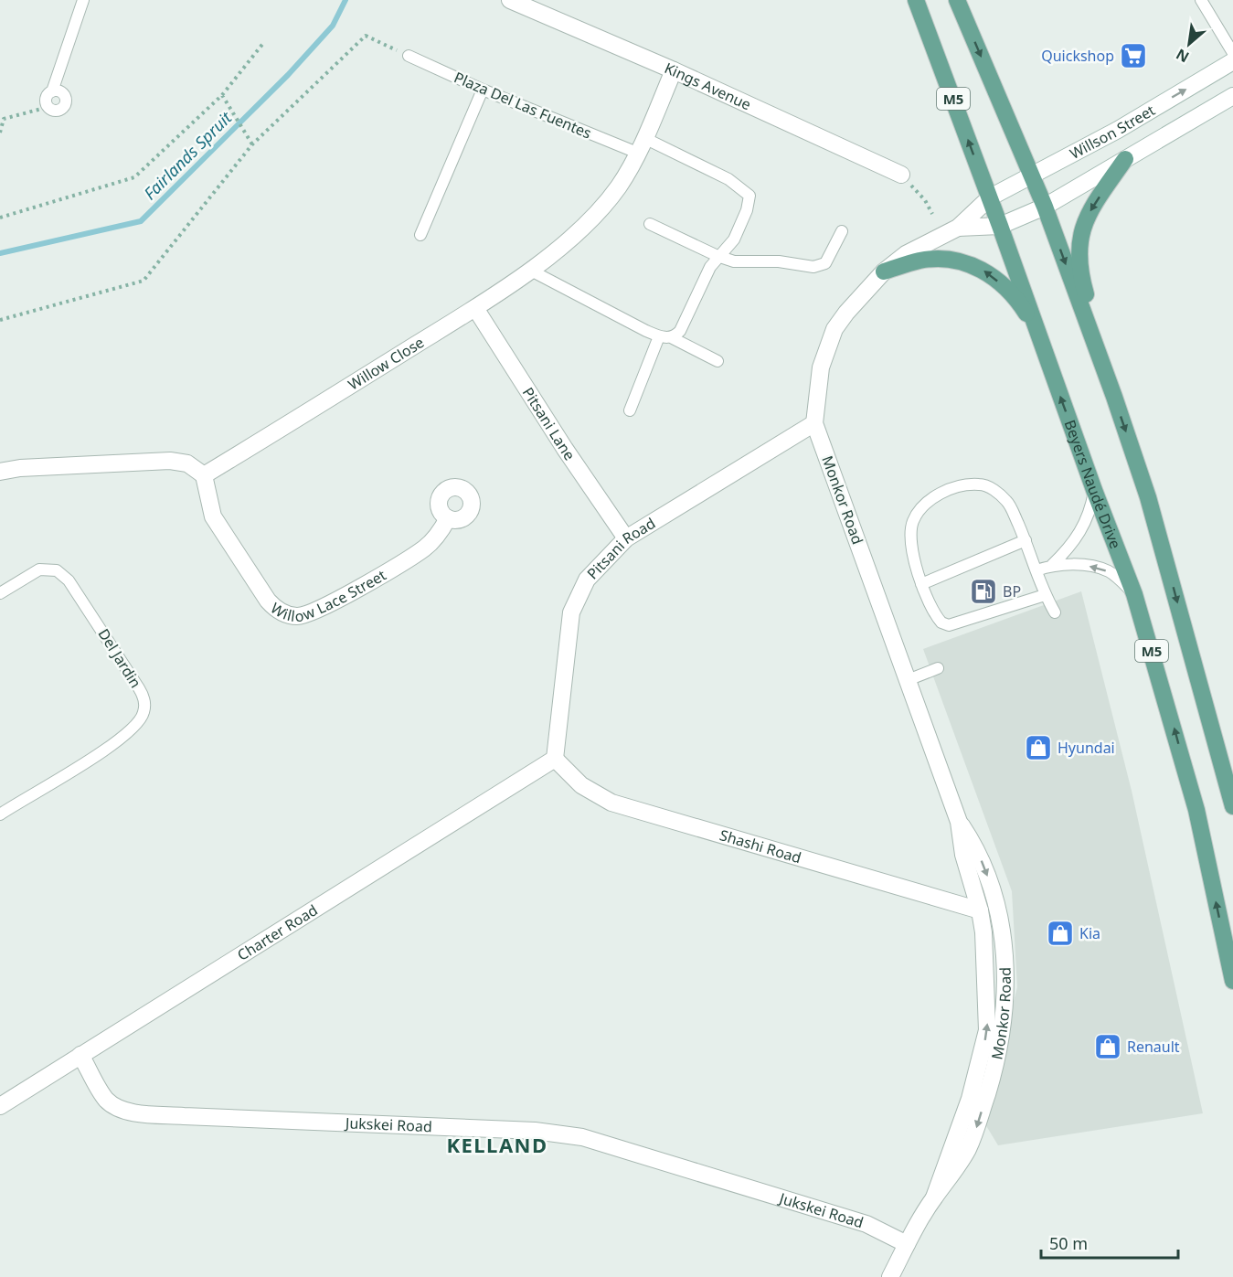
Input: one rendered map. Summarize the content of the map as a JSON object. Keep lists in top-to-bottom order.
{
  "streets": {
    "main road": ["M5", "Beyers Naudé Drive"],
    "street": [
      "Kings Avenue",
      "Willson Street",
      "Willow Close",
      "Pitsani Lane",
      "Monkor Road",
      "Pitsani Road",
      "Willow Lace Street",
      "Shashi Road",
      "Charter Road",
      "Jukskei Road"
    ],
    "lane": ["Plaza Del Las Fuentes", "Del Jardin"]
  },
  "crossings": [
    ["Kings Avenue", "Willow Close"],
    ["M5", "Willson Street"],
    ["Plaza Del Las Fuentes", "Willow Close"],
    ["Willson Street", "Beyers Naudé Drive"],
    ["Willson Street", "Monkor Road"],
    ["Willow Close", "Pitsani Lane"],
    ["Willow Close", "Willow Lace Street"],
    ["Pitsani Lane", "Pitsani Road"],
    ["Beyers Naudé Drive", "Monkor Road"],
    ["Monkor Road", "Pitsani Road"],
    ["Monkor Road", "Shashi Road"],
    ["Monkor Road", "Jukskei Road"],
    ["Pitsani Road", "Shashi Road"],
    ["Pitsani Road", "Charter Road"],
    ["Shashi Road", "Charter Road"],
    ["Charter Road", "Jukskei Road"]
  ],
  "districts": ["KELLAND"],
  "water": ["Fairlands Spruit"],
  "places": {
    "supermarket": ["Quickshop"],
    "fuel station": ["BP"],
    "shop": ["Hyundai", "Kia", "Renault"]
  },
  "scale_bar": "50 m",
  "north": "bottom left"
}
